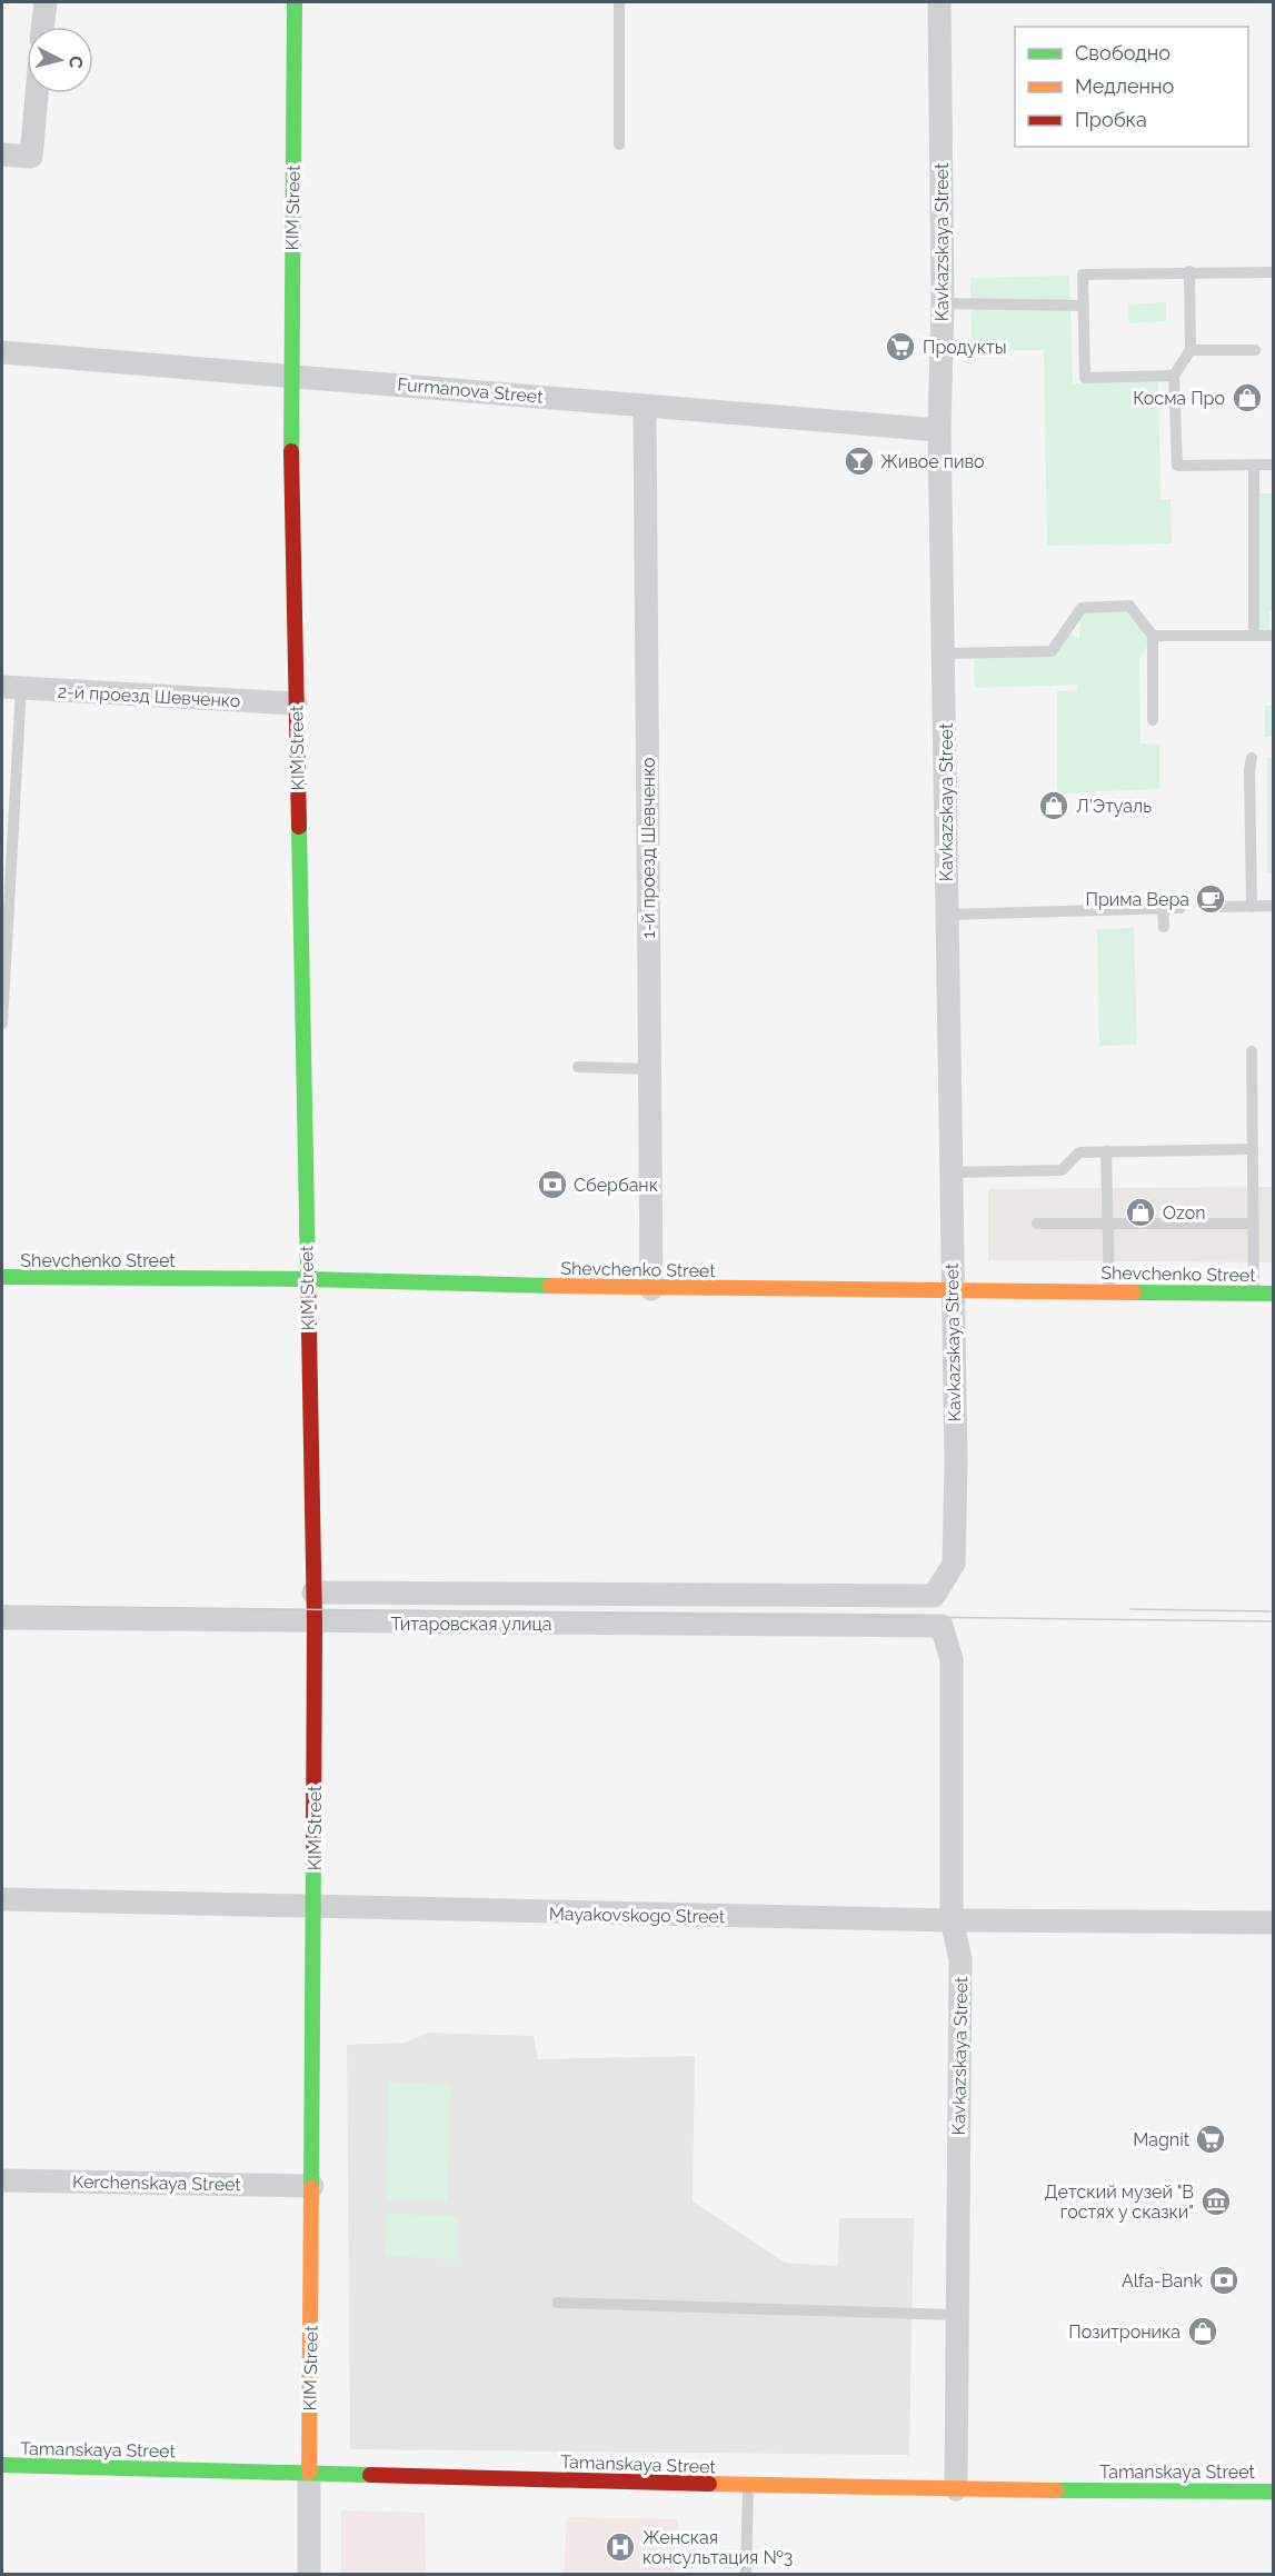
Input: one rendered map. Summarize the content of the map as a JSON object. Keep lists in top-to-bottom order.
{
  "streets": {
    "street": [
      "KIM Street",
      "Kavkazskaya Street",
      "Furmanova Street",
      "2-й проезд Шевченко",
      "1-й проезд Шевченко",
      "Shevchenko Street",
      "Титаровская улица",
      "Mayakovskogo Street",
      "Kerchenskaya Street",
      "Tamanskaya Street"
    ]
  },
  "crossings": [
    ["KIM Street", "Furmanova Street"],
    ["KIM Street", "2-й проезд Шевченко"],
    ["KIM Street", "Shevchenko Street"],
    ["KIM Street", "Титаровская улица"],
    ["KIM Street", "Mayakovskogo Street"],
    ["KIM Street", "Kerchenskaya Street"],
    ["KIM Street", "Tamanskaya Street"],
    ["Kavkazskaya Street", "Furmanova Street"],
    ["Kavkazskaya Street", "Shevchenko Street"],
    ["Kavkazskaya Street", "Титаровская улица"],
    ["Kavkazskaya Street", "Mayakovskogo Street"],
    ["Kavkazskaya Street", "Tamanskaya Street"],
    ["Furmanova Street", "1-й проезд Шевченко"],
    ["1-й проезд Шевченко", "Shevchenko Street"]
  ],
  "places": {
    "supermarket": ["Продукты", "Magnit"],
    "shop": [
      "Косма Про",
      "Л'Этуаль",
      "Ozon",
      "Позитроника"
    ],
    "bar": ["Живое пиво"],
    "cafe": ["Прима Вера"],
    "bank": ["Сбербанк", "Alfa-Bank"],
    "museum": ["Детский музей \"В гостях у сказки\""],
    "hospital": ["Женская консультация №3"]
  },
  "legend": ["Свободно", "Медленно", "Пробка"],
  "north": "right"
}
